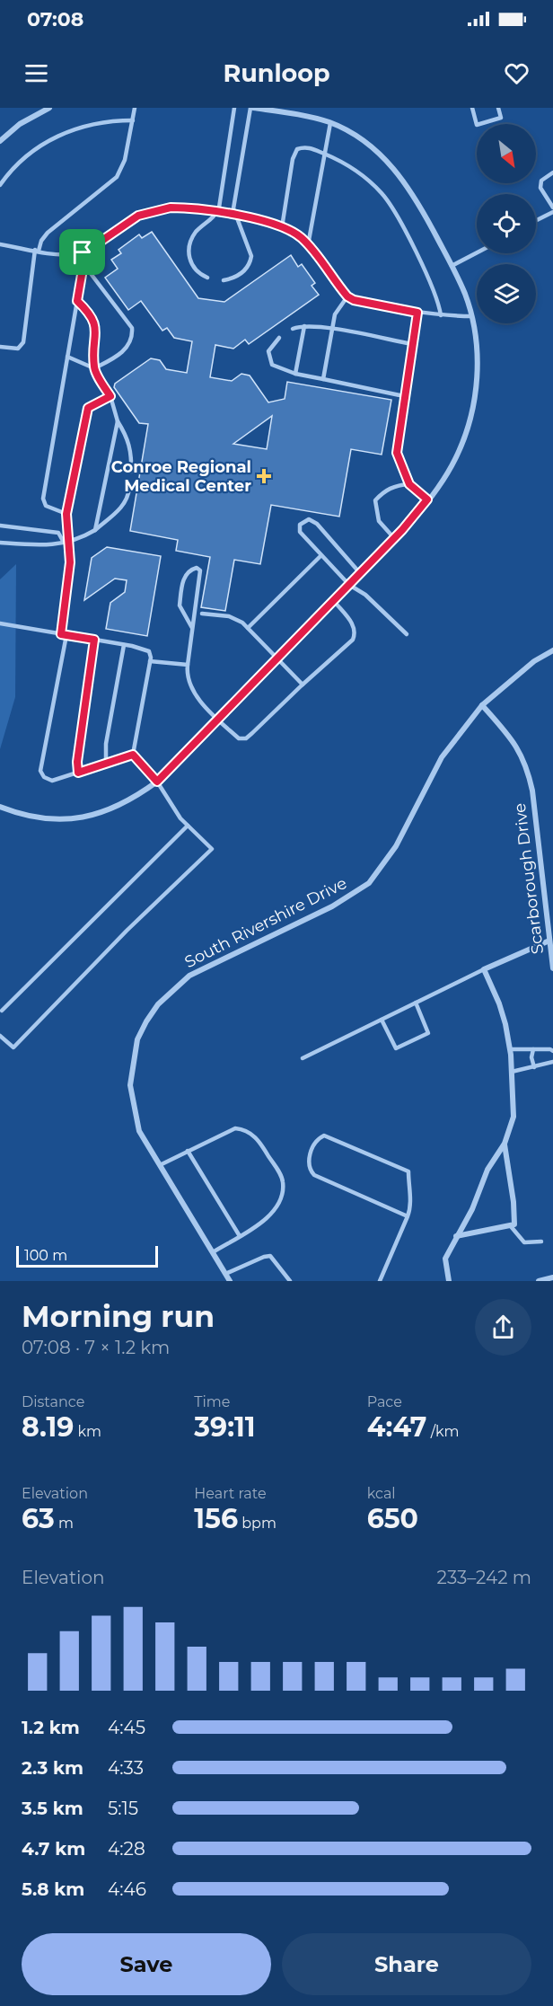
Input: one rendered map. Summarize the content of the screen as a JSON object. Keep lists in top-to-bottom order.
{
  "streets": {
    "street": ["Scarborough Drive", "South Rivershire Drive"]
  },
  "crossings": [
    ["Scarborough Drive", "South Rivershire Drive"]
  ],
  "places": {
    "health": ["Conroe Regional Medical Center"]
  },
  "scale_bar": "100 m",
  "north": "bottom right",
  "page": {
    "status": "07:08",
    "header": "Runloop",
    "scale": "100 m",
    "heading": ["Morning run", "07:08 · 7 × 1.2 km"],
    "stats": [
      ["Distance", "8.19 km"],
      ["Time", "39:11"],
      ["Pace", "4:47 /km"],
      ["Elevation", "63 m"],
      ["Heart rate", "156 bpm"],
      ["kcal", "650"]
    ],
    "chart": ["Elevation", "233–242 m"],
    "list": [
      {
        "name": "1.2 km",
        "note": "4:45"
      },
      {
        "name": "2.3 km",
        "note": "4:33"
      },
      {
        "name": "3.5 km",
        "note": "5:15"
      },
      {
        "name": "4.7 km",
        "note": "4:28"
      },
      {
        "name": "5.8 km",
        "note": "4:46"
      }
    ],
    "buttons": ["Save", "Share"]
  }
}
